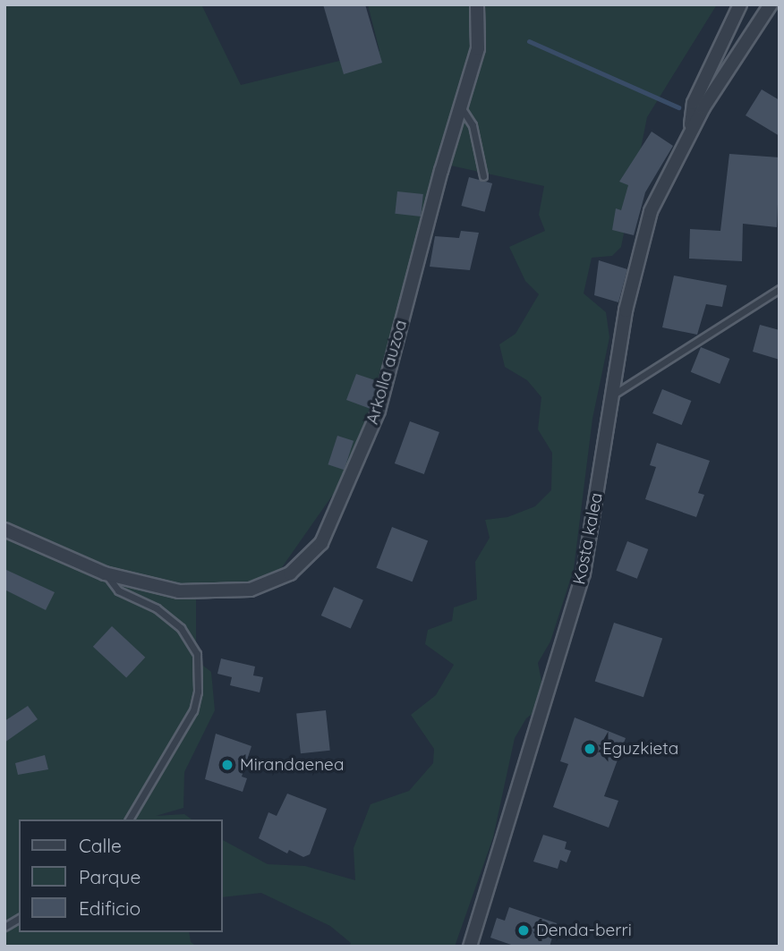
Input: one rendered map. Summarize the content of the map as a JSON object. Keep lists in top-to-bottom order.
{
  "streets": {
    "street": ["Arkolla auzoa", "Kosta kalea"]
  },
  "places": ["Eguzkieta", "Mirandaenea", "Denda-berri"],
  "legend": ["Calle", "Parque", "Edificio"]
}
